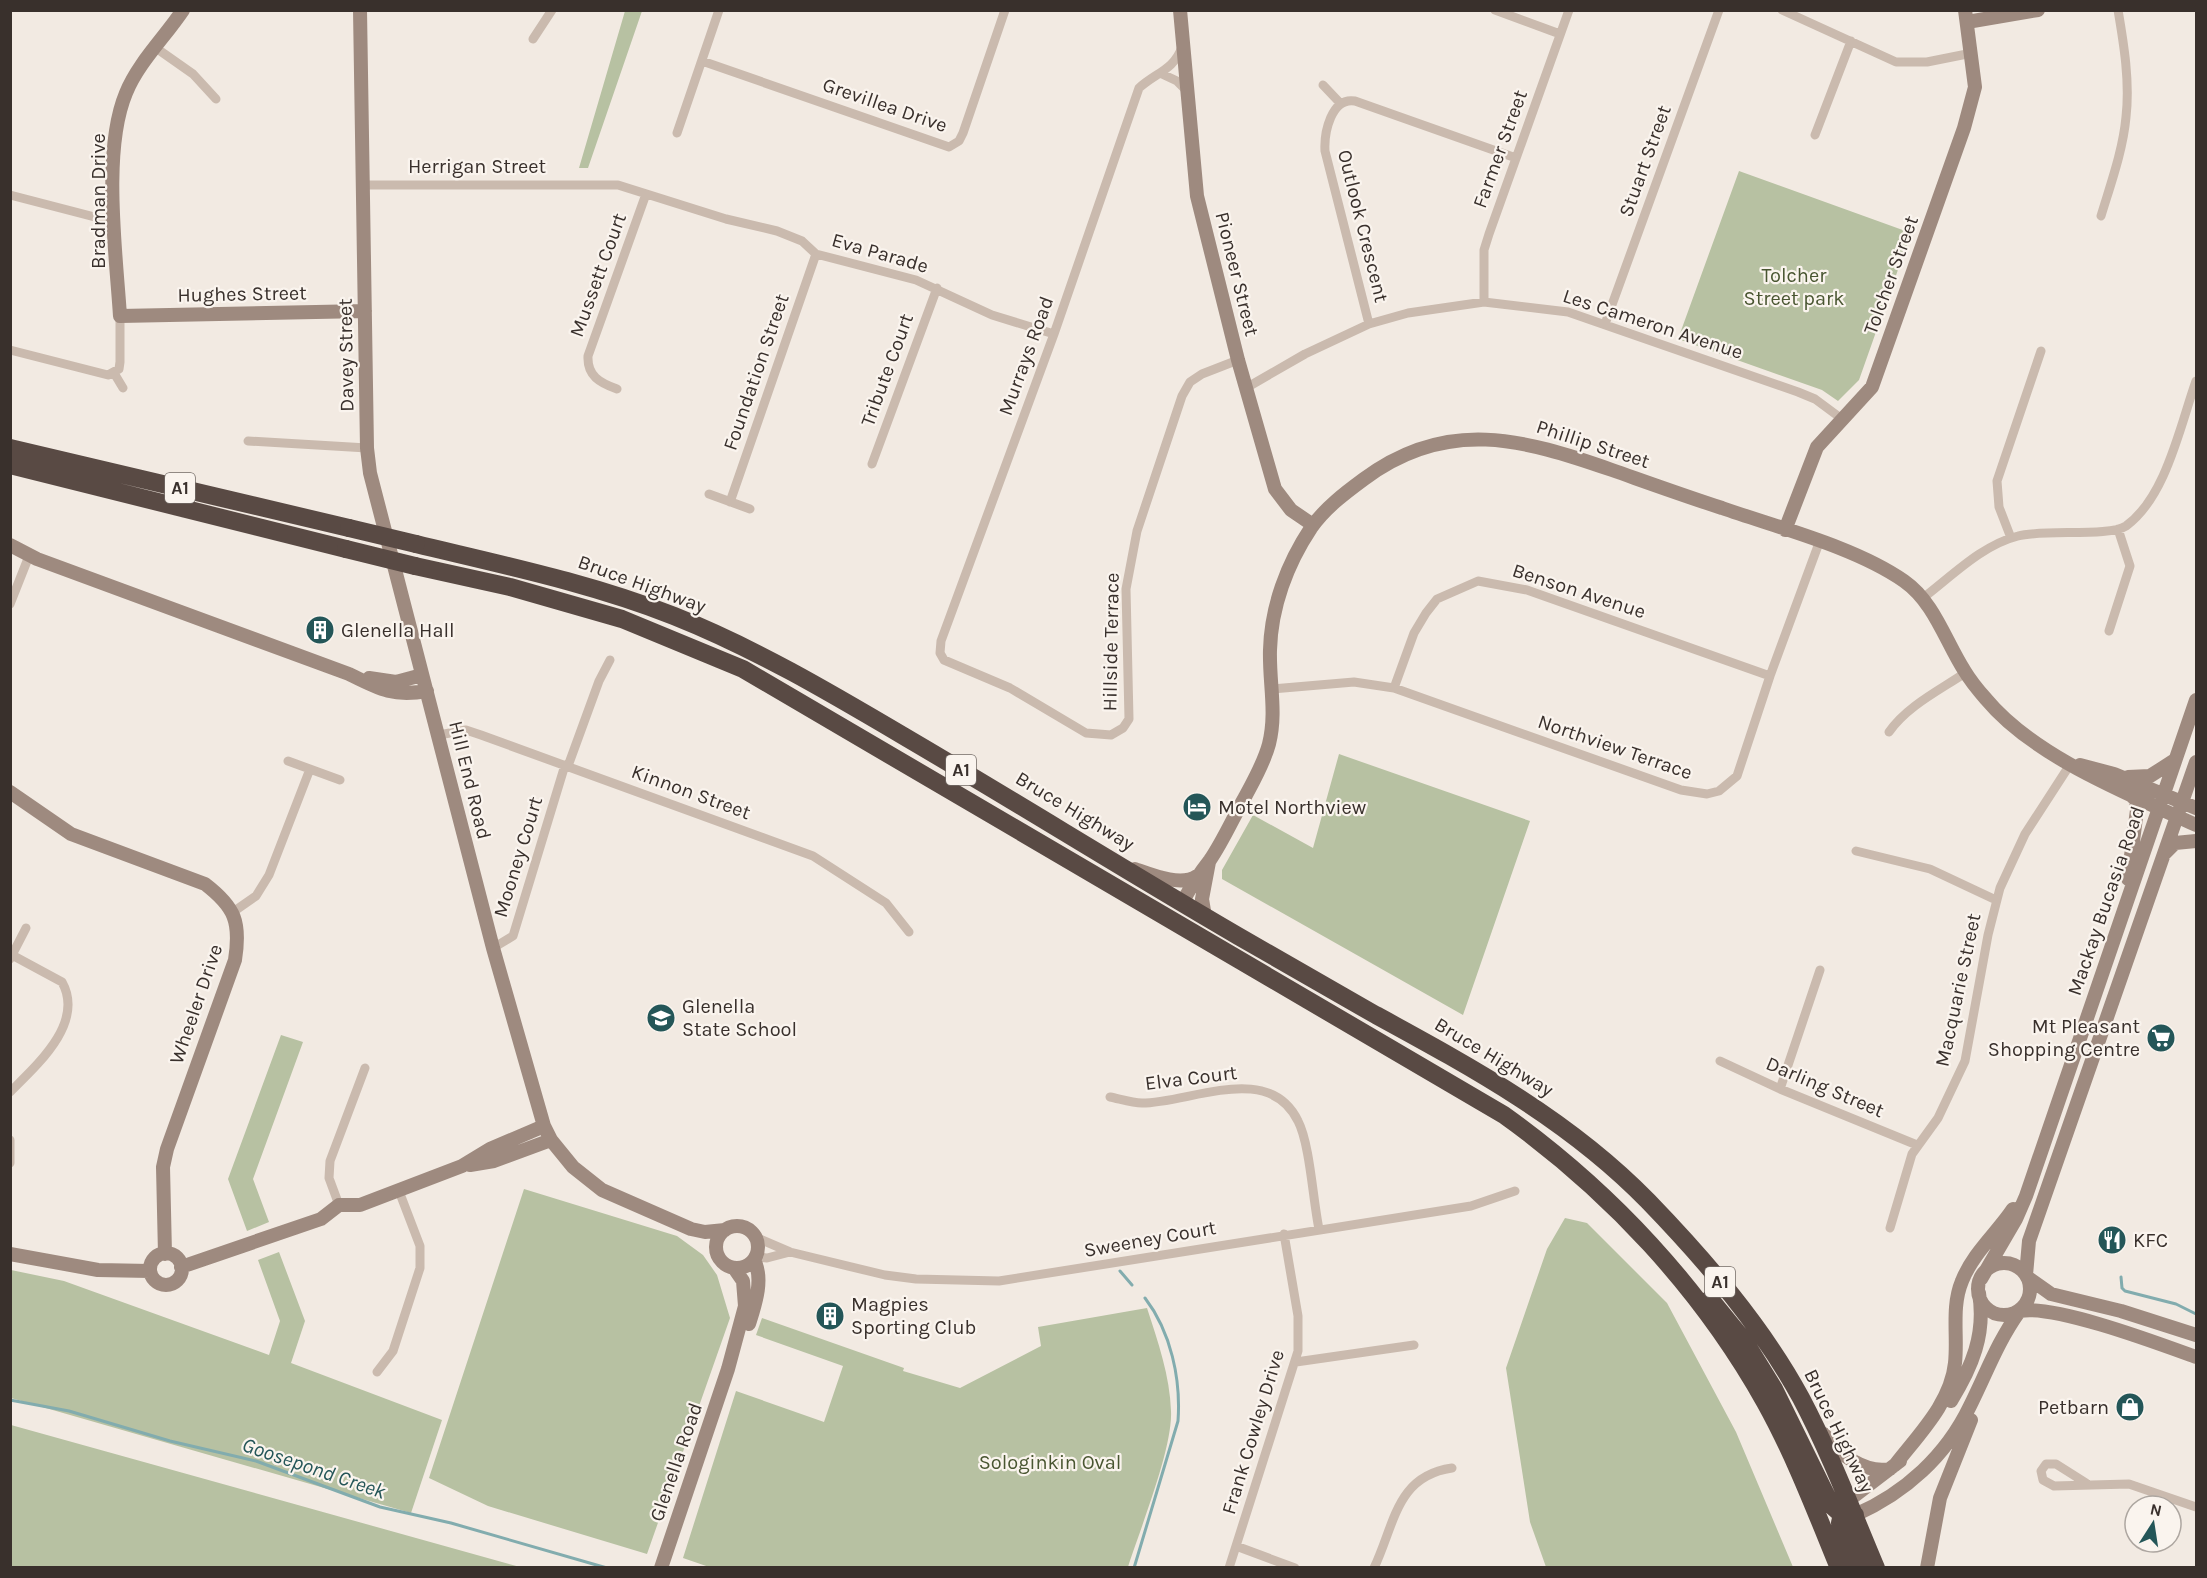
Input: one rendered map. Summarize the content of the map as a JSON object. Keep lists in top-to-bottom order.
{
  "streets": {
    "highway": ["A1", "Bruce Highway"],
    "street": [
      "Grevillea Drive",
      "Farmer Street",
      "Stuart Street",
      "Herrigan Street",
      "Bradman Drive",
      "Outlook Crescent",
      "Eva Parade",
      "Pioneer Street",
      "Mussett Court",
      "Tolcher Street",
      "Hughes Street",
      "Les Cameron Avenue",
      "Davey Street",
      "Murrays Road",
      "Tribute Court",
      "Foundation Street",
      "Phillip Street",
      "Benson Avenue",
      "Hillside Terrace",
      "Northview Terrace",
      "Hill End Road",
      "Kinnon Street",
      "Mooney Court",
      "Mackay Bucasia Road",
      "Macquarie Street",
      "Wheeler Drive",
      "Elva Court",
      "Darling Street",
      "Sweeney Court",
      "Frank Cowley Drive",
      "Glenella Road"
    ]
  },
  "crossings": [
    ["Farmer Street", "Les Cameron Avenue"],
    ["Stuart Street", "Les Cameron Avenue"],
    ["Herrigan Street", "Eva Parade"],
    ["Herrigan Street", "Davey Street"],
    ["Bradman Drive", "Hughes Street"],
    ["Outlook Crescent", "Les Cameron Avenue"],
    ["Eva Parade", "Mussett Court"],
    ["Eva Parade", "Murrays Road"],
    ["Eva Parade", "Tribute Court"],
    ["Eva Parade", "Foundation Street"],
    ["Pioneer Street", "Les Cameron Avenue"],
    ["Pioneer Street", "Murrays Road"],
    ["Pioneer Street", "Phillip Street"],
    ["Pioneer Street", "Hillside Terrace"],
    ["Tolcher Street", "Les Cameron Avenue"],
    ["Tolcher Street", "Phillip Street"],
    ["Hughes Street", "Davey Street"],
    ["Davey Street", "Hill End Road"],
    ["Murrays Road", "Hillside Terrace"],
    ["Phillip Street", "Northview Terrace"],
    ["Phillip Street", "Mackay Bucasia Road"],
    ["Phillip Street", "Macquarie Street"],
    ["Benson Avenue", "Northview Terrace"],
    ["Hill End Road", "Kinnon Street"],
    ["Hill End Road", "Mooney Court"],
    ["Hill End Road", "Sweeney Court"],
    ["Hill End Road", "Glenella Road"],
    ["Kinnon Street", "Mooney Court"],
    ["Macquarie Street", "Darling Street"],
    ["Elva Court", "Sweeney Court"],
    ["Sweeney Court", "Frank Cowley Drive"],
    ["Sweeney Court", "Glenella Road"]
  ],
  "water": ["Goosepond Creek"],
  "parks": ["Tolcher Street park", "Sologinkin Oval"],
  "places": {
    "building": ["Glenella Hall", "Magpies Sporting Club"],
    "hotel": ["Motel Northview"],
    "school or university": ["Glenella State School"],
    "supermarket": ["Mt Pleasant Shopping Centre"],
    "restaurant": ["KFC"],
    "shop": ["Petbarn"]
  },
  "north": "top"
}
